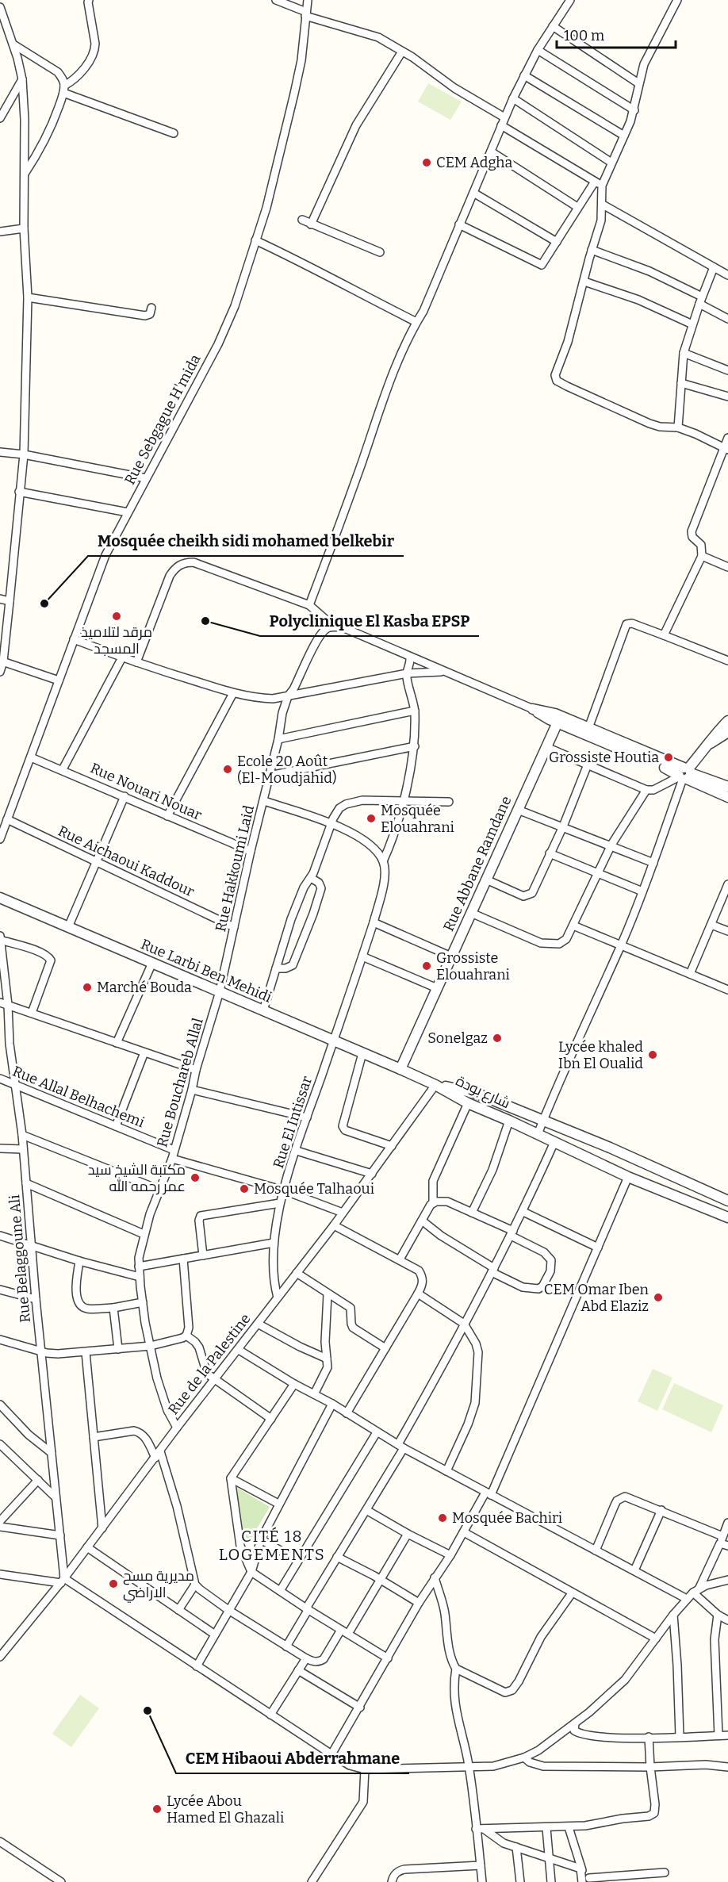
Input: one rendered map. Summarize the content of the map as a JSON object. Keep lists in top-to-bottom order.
{
  "streets": {
    "street": [
      "Rue Sebgague H'mida",
      "Rue Nouari Nouar",
      "Rue Aichaoui Kaddour",
      "Rue Abbane Ramdane",
      "Rue Hakkoumi Laid",
      "Rue Larbi Ben Mehidi",
      "Rue Bouchareb Allal",
      "شارع بودة",
      "Rue Allal Belhachemi",
      "Rue El Intissar",
      "Rue Belaggoune Ali",
      "Rue de la Palestine"
    ]
  },
  "crossings": [
    ["Rue Sebgague H'mida", "Rue Nouari Nouar"],
    ["Rue Sebgague H'mida", "Rue Aichaoui Kaddour"],
    ["Rue Nouari Nouar", "Rue Hakkoumi Laid"],
    ["Rue Aichaoui Kaddour", "Rue Hakkoumi Laid"],
    ["Rue Abbane Ramdane", "Rue Larbi Ben Mehidi"],
    ["Rue Hakkoumi Laid", "Rue Larbi Ben Mehidi"],
    ["Rue Hakkoumi Laid", "Rue Bouchareb Allal"],
    ["Rue Larbi Ben Mehidi", "Rue Bouchareb Allal"],
    ["Rue Larbi Ben Mehidi", "شارع بودة"],
    ["Rue Larbi Ben Mehidi", "Rue El Intissar"],
    ["Rue Larbi Ben Mehidi", "Rue de la Palestine"],
    ["Rue Bouchareb Allal", "Rue Allal Belhachemi"],
    ["Rue Bouchareb Allal", "Rue de la Palestine"],
    ["شارع بودة", "Rue de la Palestine"],
    ["Rue Allal Belhachemi", "Rue Belaggoune Ali"],
    ["Rue El Intissar", "Rue de la Palestine"],
    ["Rue Belaggoune Ali", "Rue de la Palestine"]
  ],
  "districts": ["CITÉ 18 LOGEMENTS"],
  "places": [
    "CEM Adgha",
    "Mosquée cheikh sidi mohamed belkebir",
    "مرقد لتلاميذ المسجد",
    "Polyclinique El Kasba EPSP",
    "Grossiste Houtia",
    "Ecole 20 Août (El-Moudjahid)",
    "Mosquée Elouahrani",
    "Grossiste Elouahrani",
    "Marché Bouda",
    "Sonelgaz",
    "Lycée khaled Ibn El Oualid",
    "مكتبة الشيخ سيد عمر رحمه الله",
    "Mosquée Talhaoui",
    "CEM Omar Iben Abd Elaziz",
    "Mosquée Bachiri",
    "مديرية مسح الاراضي",
    "CEM Hibaoui Abderrahmane",
    "Lycée Abou Hamed El Ghazali"
  ],
  "scale_bar": "100 m"
}
